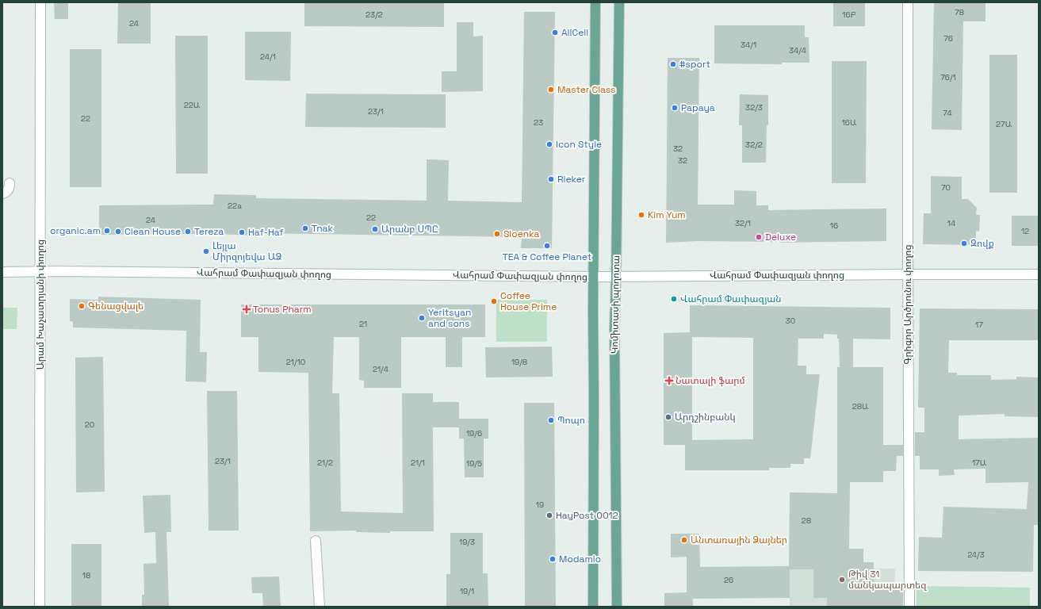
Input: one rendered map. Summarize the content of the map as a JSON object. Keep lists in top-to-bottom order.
{
  "streets": {
    "main road": ["Կոմիտասի պողոտա"],
    "street": ["Վահրամ Փափազյան փողոց", "Արամ Խաչատրյանի փողոց", "Գրիգոր Արծրունու փողոց"]
  },
  "crossings": [
    ["Վահրամ Փափազյան փողոց", "Արամ Խաչատրյանի փողոց"],
    ["Վահրամ Փափազյան փողոց", "Կոմիտասի պողոտա"],
    ["Վահրամ Փափազյան փողոց", "Գրիգոր Արծրունու փողոց"]
  ],
  "places": {
    "other": [
      "AllCell",
      "#sport",
      "Master Class",
      "Papaya",
      "Icon Style",
      "Rieker",
      "Kim Yum",
      "Tnak",
      "Արանբ ՍՊԸ",
      "organic.am",
      "Clean House",
      "Tereza",
      "Haf-Haf",
      "Sloenka",
      "Deluxe",
      "Զովք",
      "TEA & Coffee Planet",
      "Լեյլա Միրզոյեվա ԱՁ",
      "Վահրամ Փափազյան",
      "Coffee House Prime",
      "Գենացվալե",
      "Yeritsyan and sons",
      "Արդշինբանկ",
      "Պոպո",
      "HayPost 0012",
      "Անտառային Ձայներ",
      "Modamio",
      "Թիվ 31 մանկապարտեզ"
    ],
    "health": ["Tonus Pharm", "Նատալի ֆարմ"]
  },
  "house_numbers": [
    "78",
    "23/2",
    "16Բ",
    "24",
    "76",
    "34/1",
    "34/4",
    "24/1",
    "76/1",
    "22Ա",
    "32/3",
    "23/1",
    "74",
    "22",
    "23",
    "16Ա",
    "27Ա",
    "32/2",
    "32",
    "32",
    "70",
    "22a",
    "22",
    "24",
    "32/1",
    "14",
    "16",
    "12",
    "30",
    "21",
    "17",
    "21/10",
    "19/8",
    "21/4",
    "28Ա",
    "20",
    "19/6",
    "23/1",
    "21/2",
    "21/1",
    "17Ա",
    "19/5",
    "19",
    "28",
    "19/3",
    "24/3",
    "18",
    "26",
    "19/1"
  ]
}
